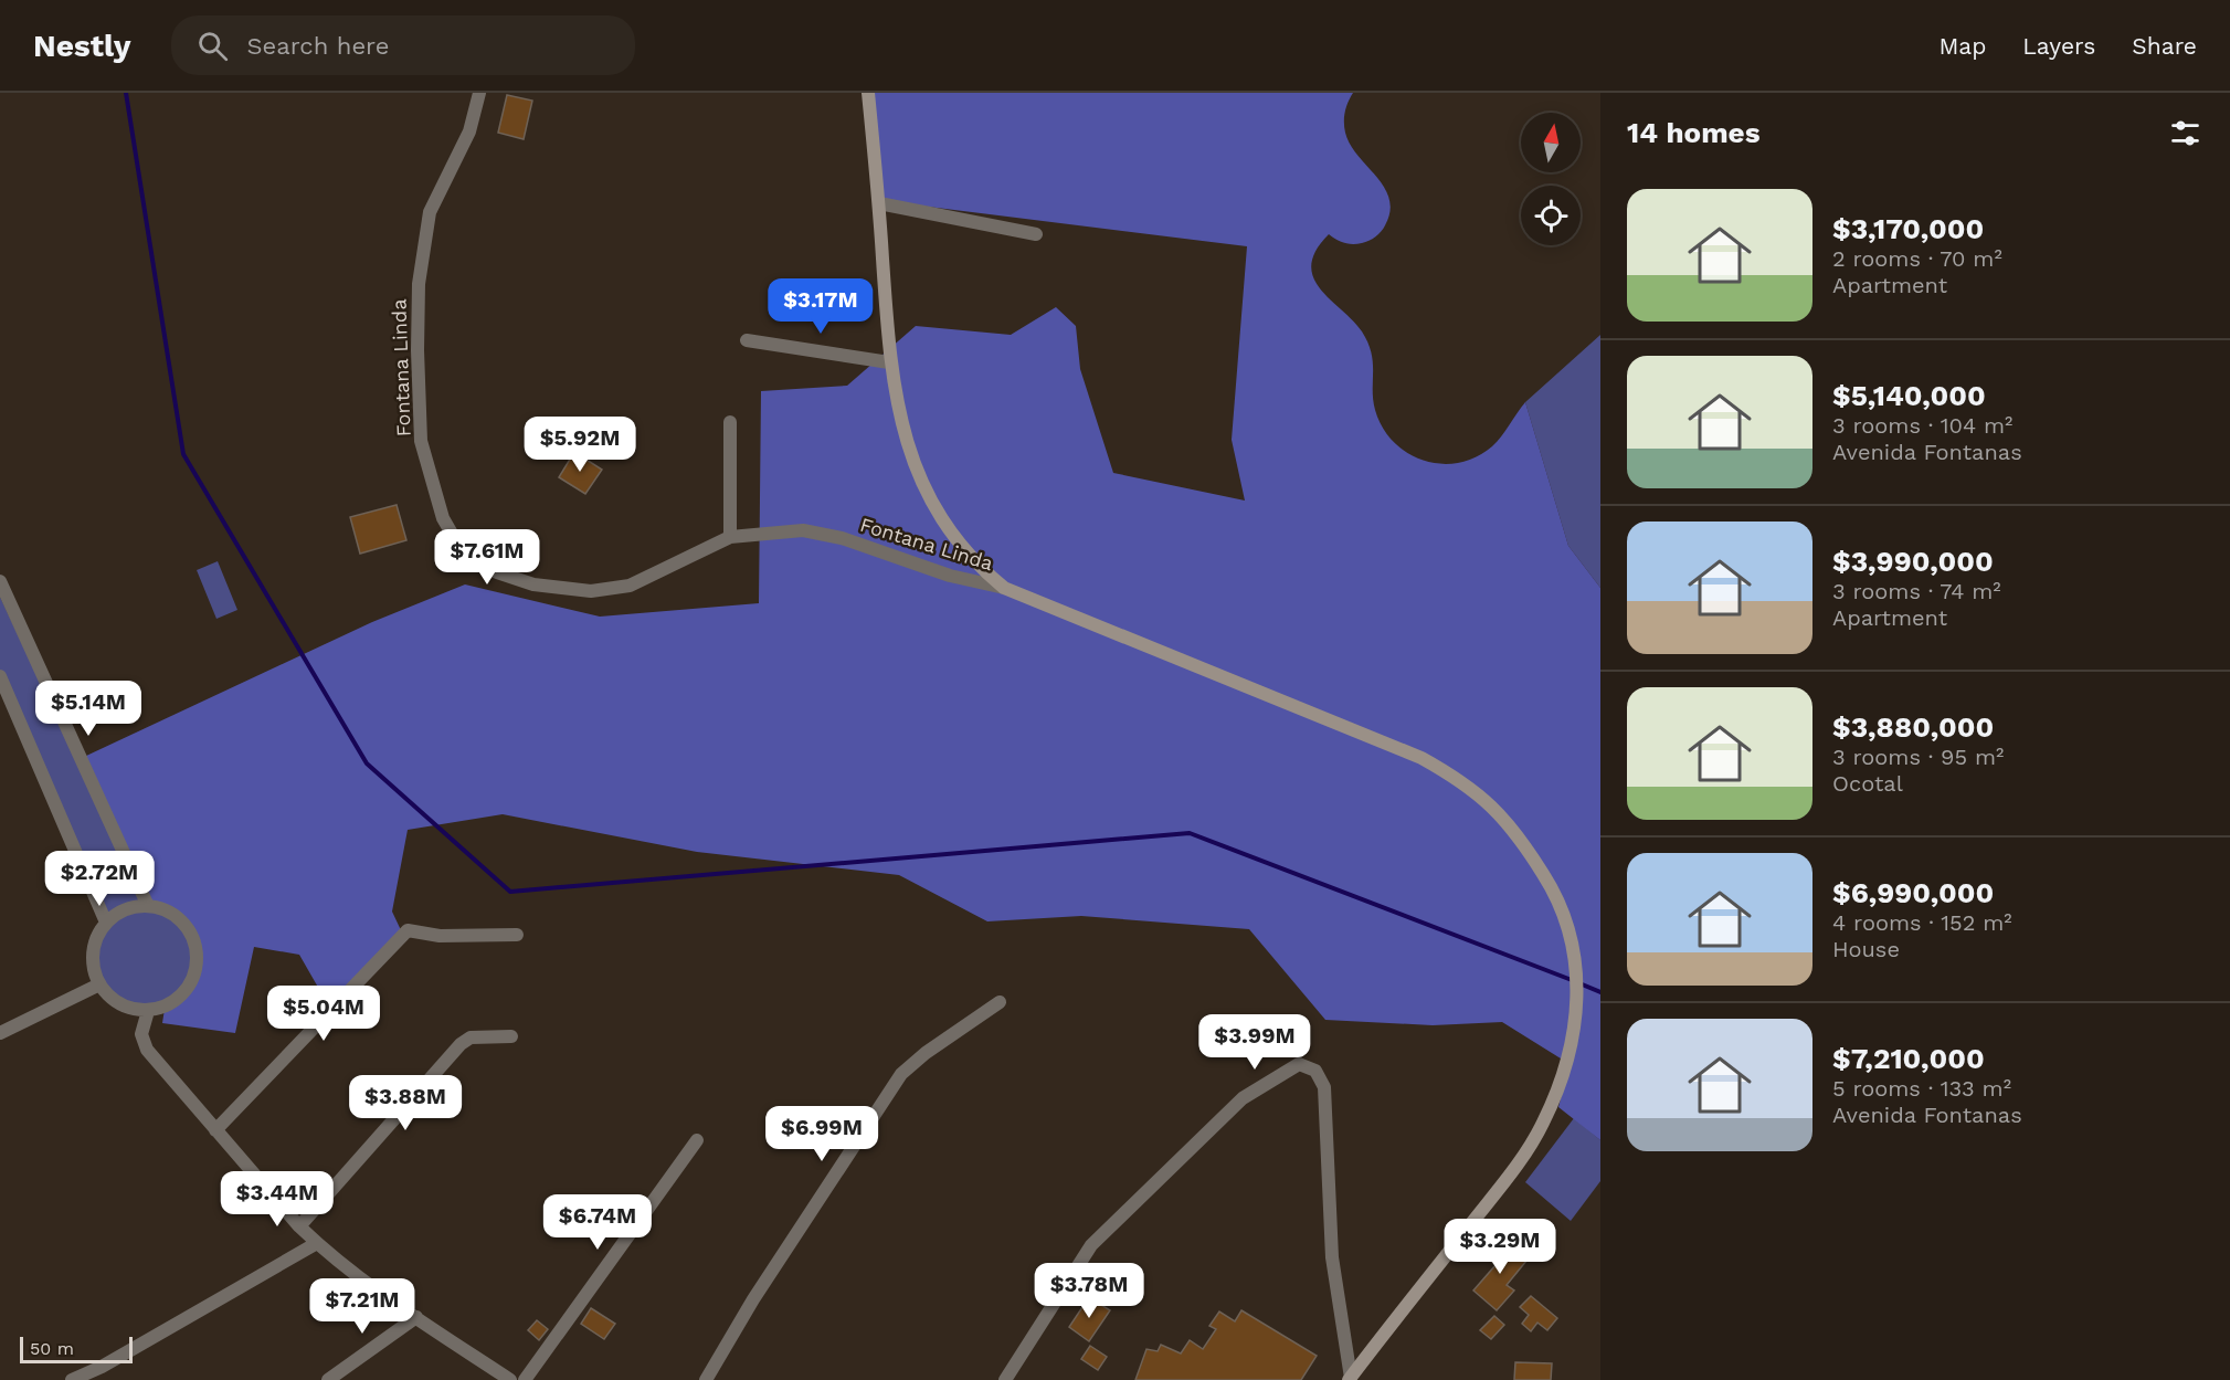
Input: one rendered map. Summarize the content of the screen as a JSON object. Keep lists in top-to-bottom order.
{
  "streets": {
    "street": ["Fontana Linda"]
  },
  "scale_bar": "50 m",
  "north": "top",
  "page": {
    "header": "Nestly",
    "search": "Search here",
    "nav": ["Map", "Layers", "Share"],
    "heading": "14 homes",
    "list": [
      {
        "name": "$3,170,000",
        "note": "2 rooms · 70 m² · Apartment"
      },
      {
        "name": "$5,140,000",
        "note": "3 rooms · 104 m² · Avenida Fontanas"
      },
      {
        "name": "$3,990,000",
        "note": "3 rooms · 74 m² · Apartment"
      },
      {
        "name": "$3,880,000",
        "note": "3 rooms · 95 m² · Ocotal"
      },
      {
        "name": "$6,990,000",
        "note": "4 rooms · 152 m² · House"
      },
      {
        "name": "$7,210,000",
        "note": "5 rooms · 133 m² · Avenida Fontanas"
      }
    ],
    "price": [
      "$3.17M",
      "$5.92M",
      "$7.61M",
      "$5.14M",
      "$2.72M",
      "$5.04M",
      "$3.99M",
      "$3.88M",
      "$6.99M",
      "$3.44M",
      "$6.74M",
      "$3.29M",
      "$3.78M",
      "$7.21M"
    ],
    "scale": "50 m"
  }
}
